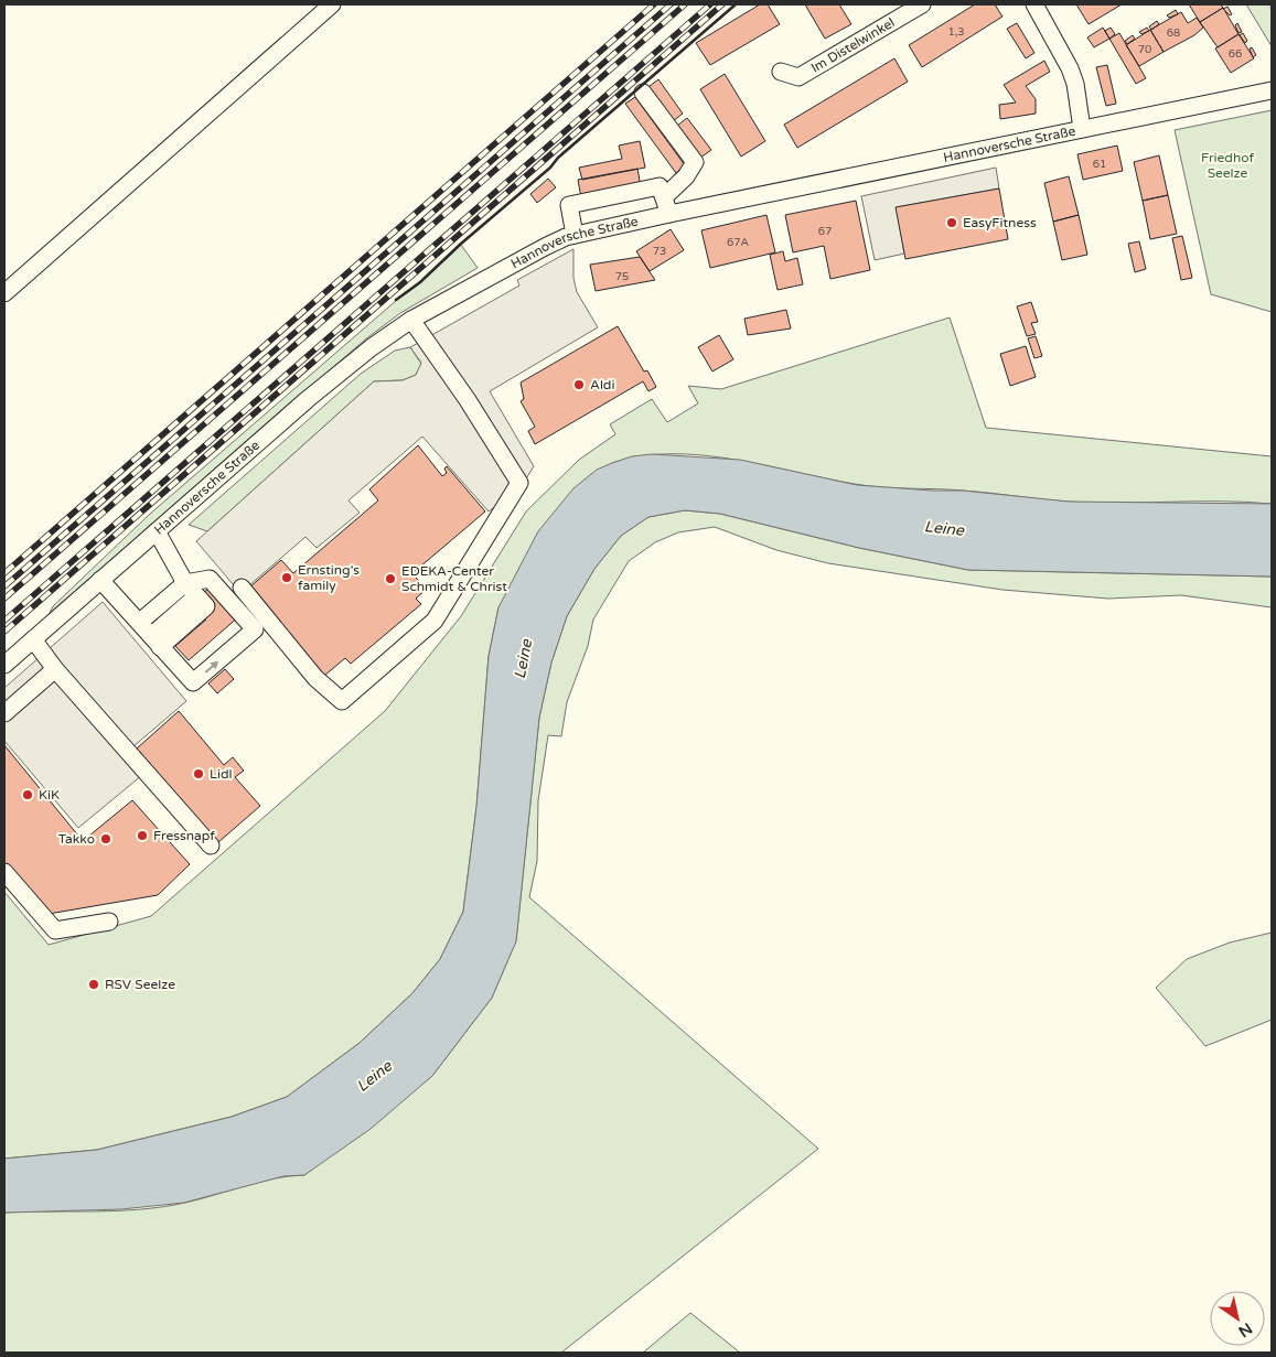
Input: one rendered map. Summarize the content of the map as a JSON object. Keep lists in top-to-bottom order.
{
  "streets": {
    "street": ["Im Distelwinkel", "Hannoversche Straße"]
  },
  "water": ["Leine"],
  "parks": ["Friedhof Seelze"],
  "places": [
    "EasyFitness",
    "Aldi",
    "Ernsting's family",
    "EDEKA-Center Schmidt & Christ",
    "Lidl",
    "KiK",
    "Fressnapf",
    "Takko",
    "RSV Seelze"
  ],
  "house_numbers": [
    "1,3",
    "68",
    "70",
    "66",
    "61",
    "67",
    "67A",
    "73",
    "75"
  ],
  "north": "bottom right"
}
